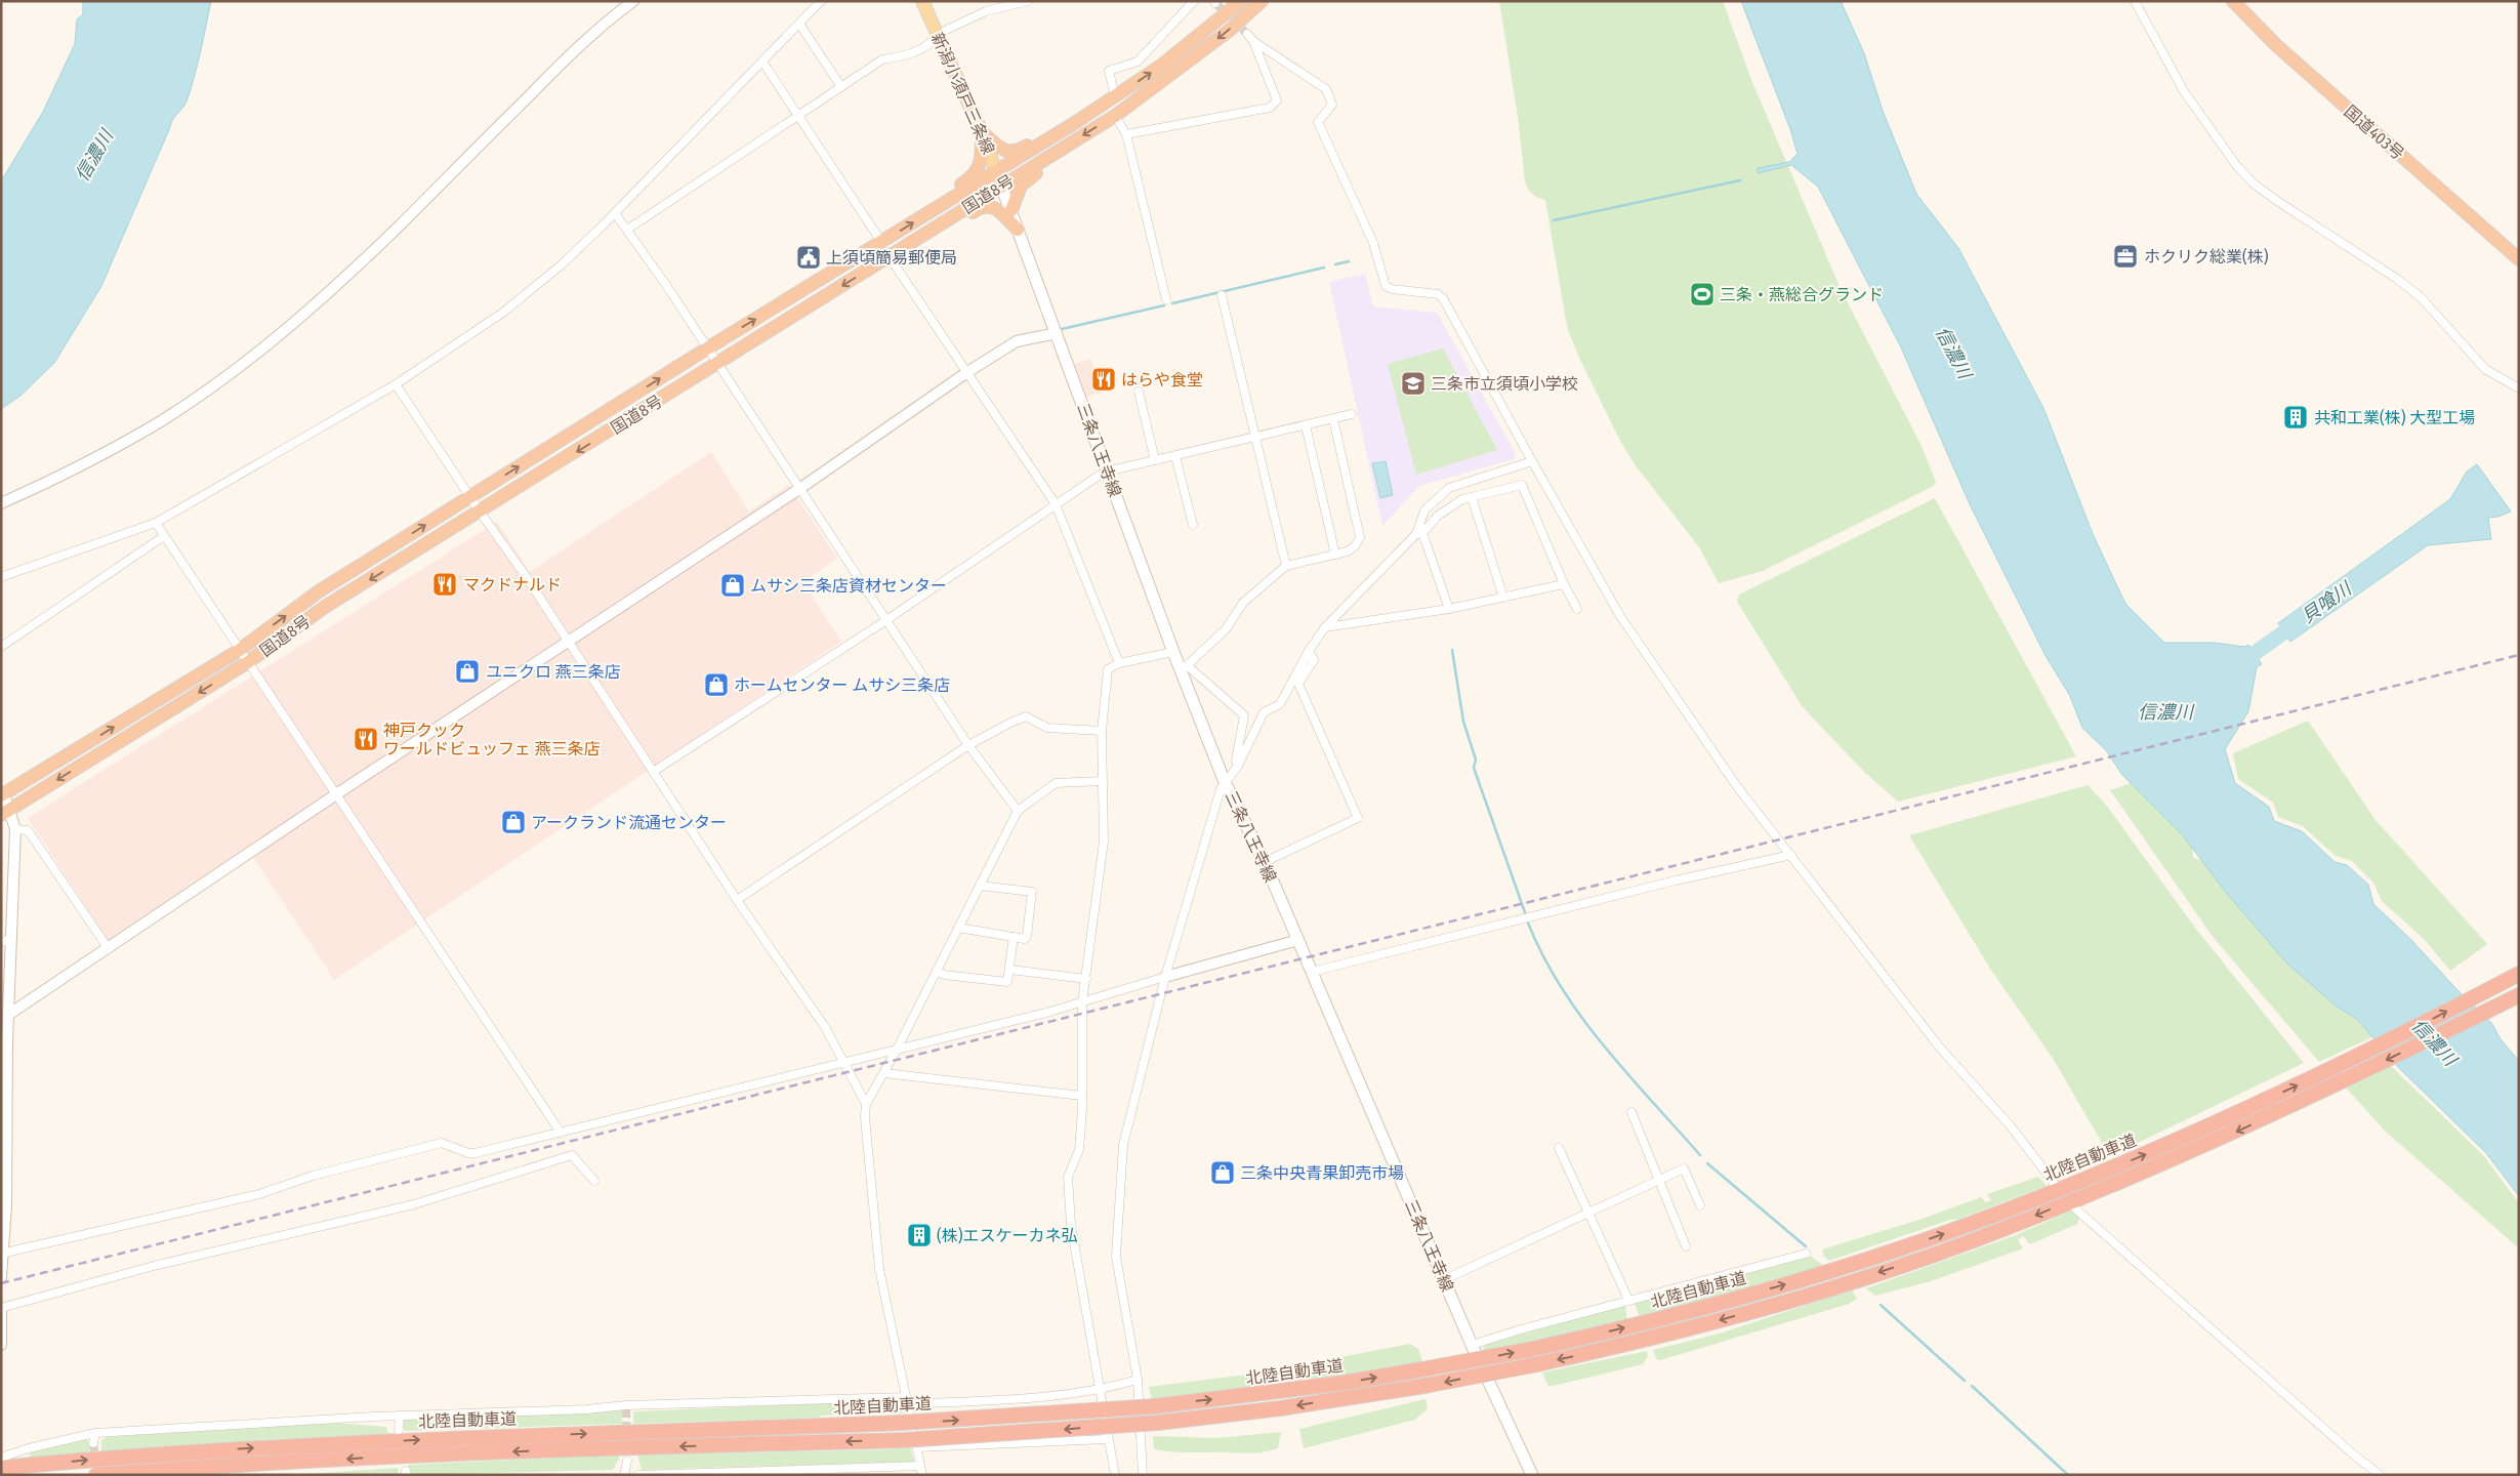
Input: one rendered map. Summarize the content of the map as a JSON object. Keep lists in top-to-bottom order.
{
  "streets": {
    "highway": ["国道403号", "国道8号", "北陸自動車道"],
    "main road": ["新潟小須戸三条線", "三条八王寺線"]
  },
  "crossings": [
    ["新潟小須戸三条線", "国道8号"],
    ["新潟小須戸三条線", "三条八王寺線"],
    ["国道8号", "三条八王寺線"]
  ],
  "water": ["信濃川", "貝喰川"],
  "places": {
    "office": ["ホクリク総業(株)"],
    "public building": ["上須頃簡易郵便局"],
    "sports": ["三条・燕総合グランド"],
    "restaurant": ["はらや食堂", "マクドナルド", "神戸クック ワールドビュッフェ 燕三条店"],
    "school or university": ["三条市立須頃小学校"],
    "building": ["共和工業(株) 大型工場", "(株)エスケーカネ弘"],
    "shop": [
      "ムサシ三条店資材センター",
      "ユニクロ 燕三条店",
      "ホームセンター ムサシ三条店",
      "アークランド流通センター",
      "三条中央青果卸売市場"
    ]
  }
}
